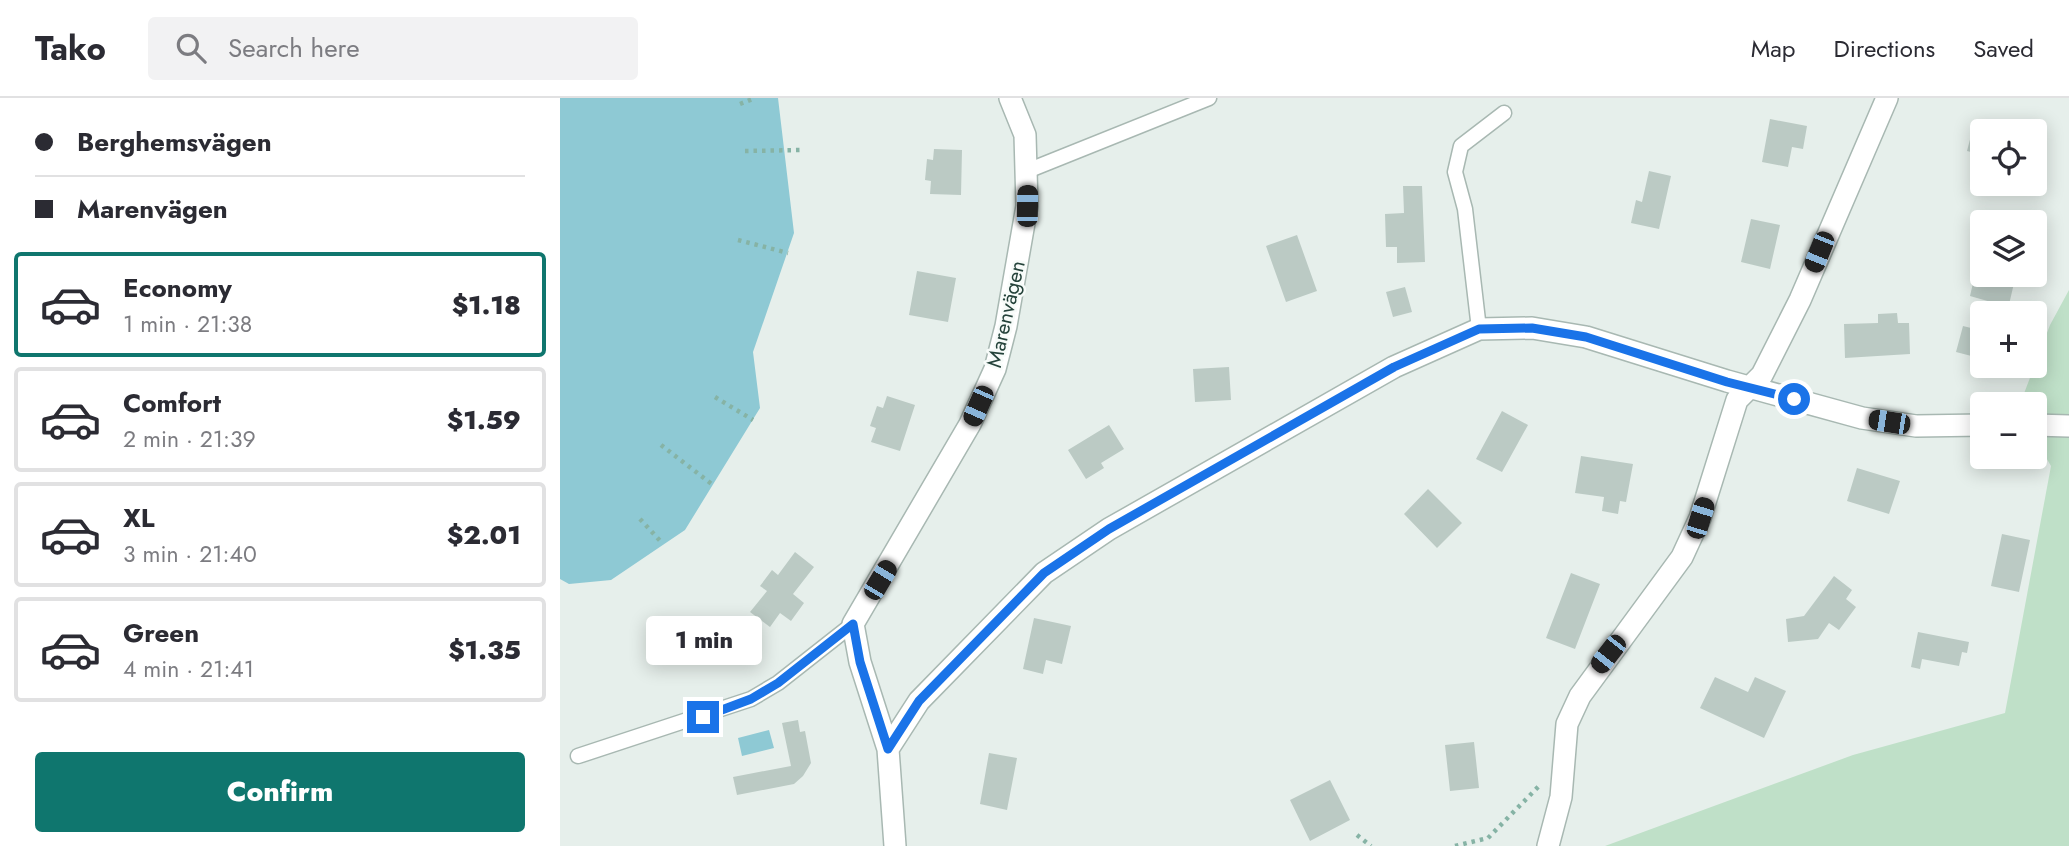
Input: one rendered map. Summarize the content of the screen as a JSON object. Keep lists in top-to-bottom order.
{
  "streets": {
    "street": ["Marenvägen"]
  },
  "page": {
    "header": "Tako",
    "search": "Search here",
    "nav": ["Map", "Directions", "Saved"],
    "banner": ["Berghemsvägen", "Marenvägen"],
    "map_buttons": ["+", "−"],
    "list": [
      {
        "name": "Economy",
        "note": "1 min · 21:38",
        "value": "$1.18"
      },
      {
        "name": "Comfort",
        "note": "2 min · 21:39",
        "value": "$1.59"
      },
      {
        "name": "XL",
        "note": "3 min · 21:40",
        "value": "$2.01"
      },
      {
        "name": "Green",
        "note": "4 min · 21:41",
        "value": "$1.35"
      }
    ],
    "bubble": "1 min",
    "buttons": "Confirm"
  }
}
